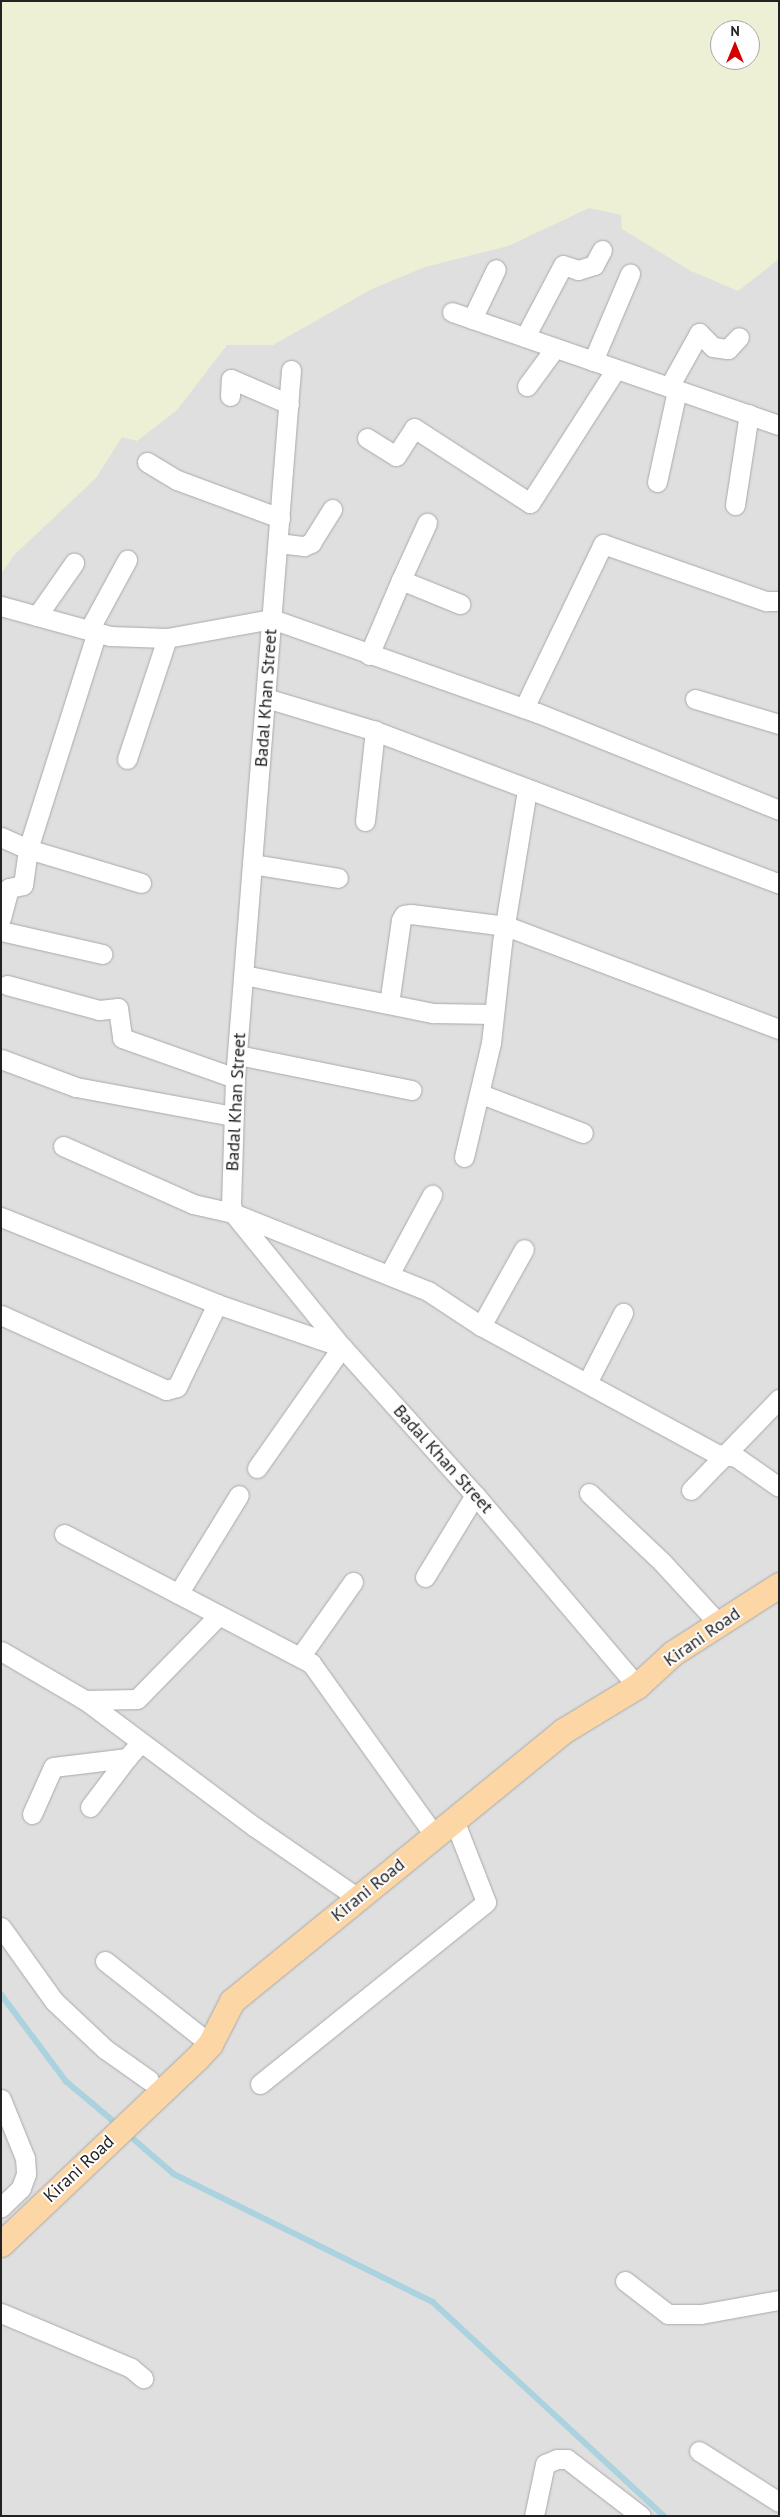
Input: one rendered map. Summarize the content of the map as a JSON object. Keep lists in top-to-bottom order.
{
  "streets": {
    "main road": ["Kirani Road"],
    "street": ["Badal Khan Street"]
  },
  "crossings": [
    ["Badal Khan Street", "Kirani Road"]
  ],
  "north": "top"
}
